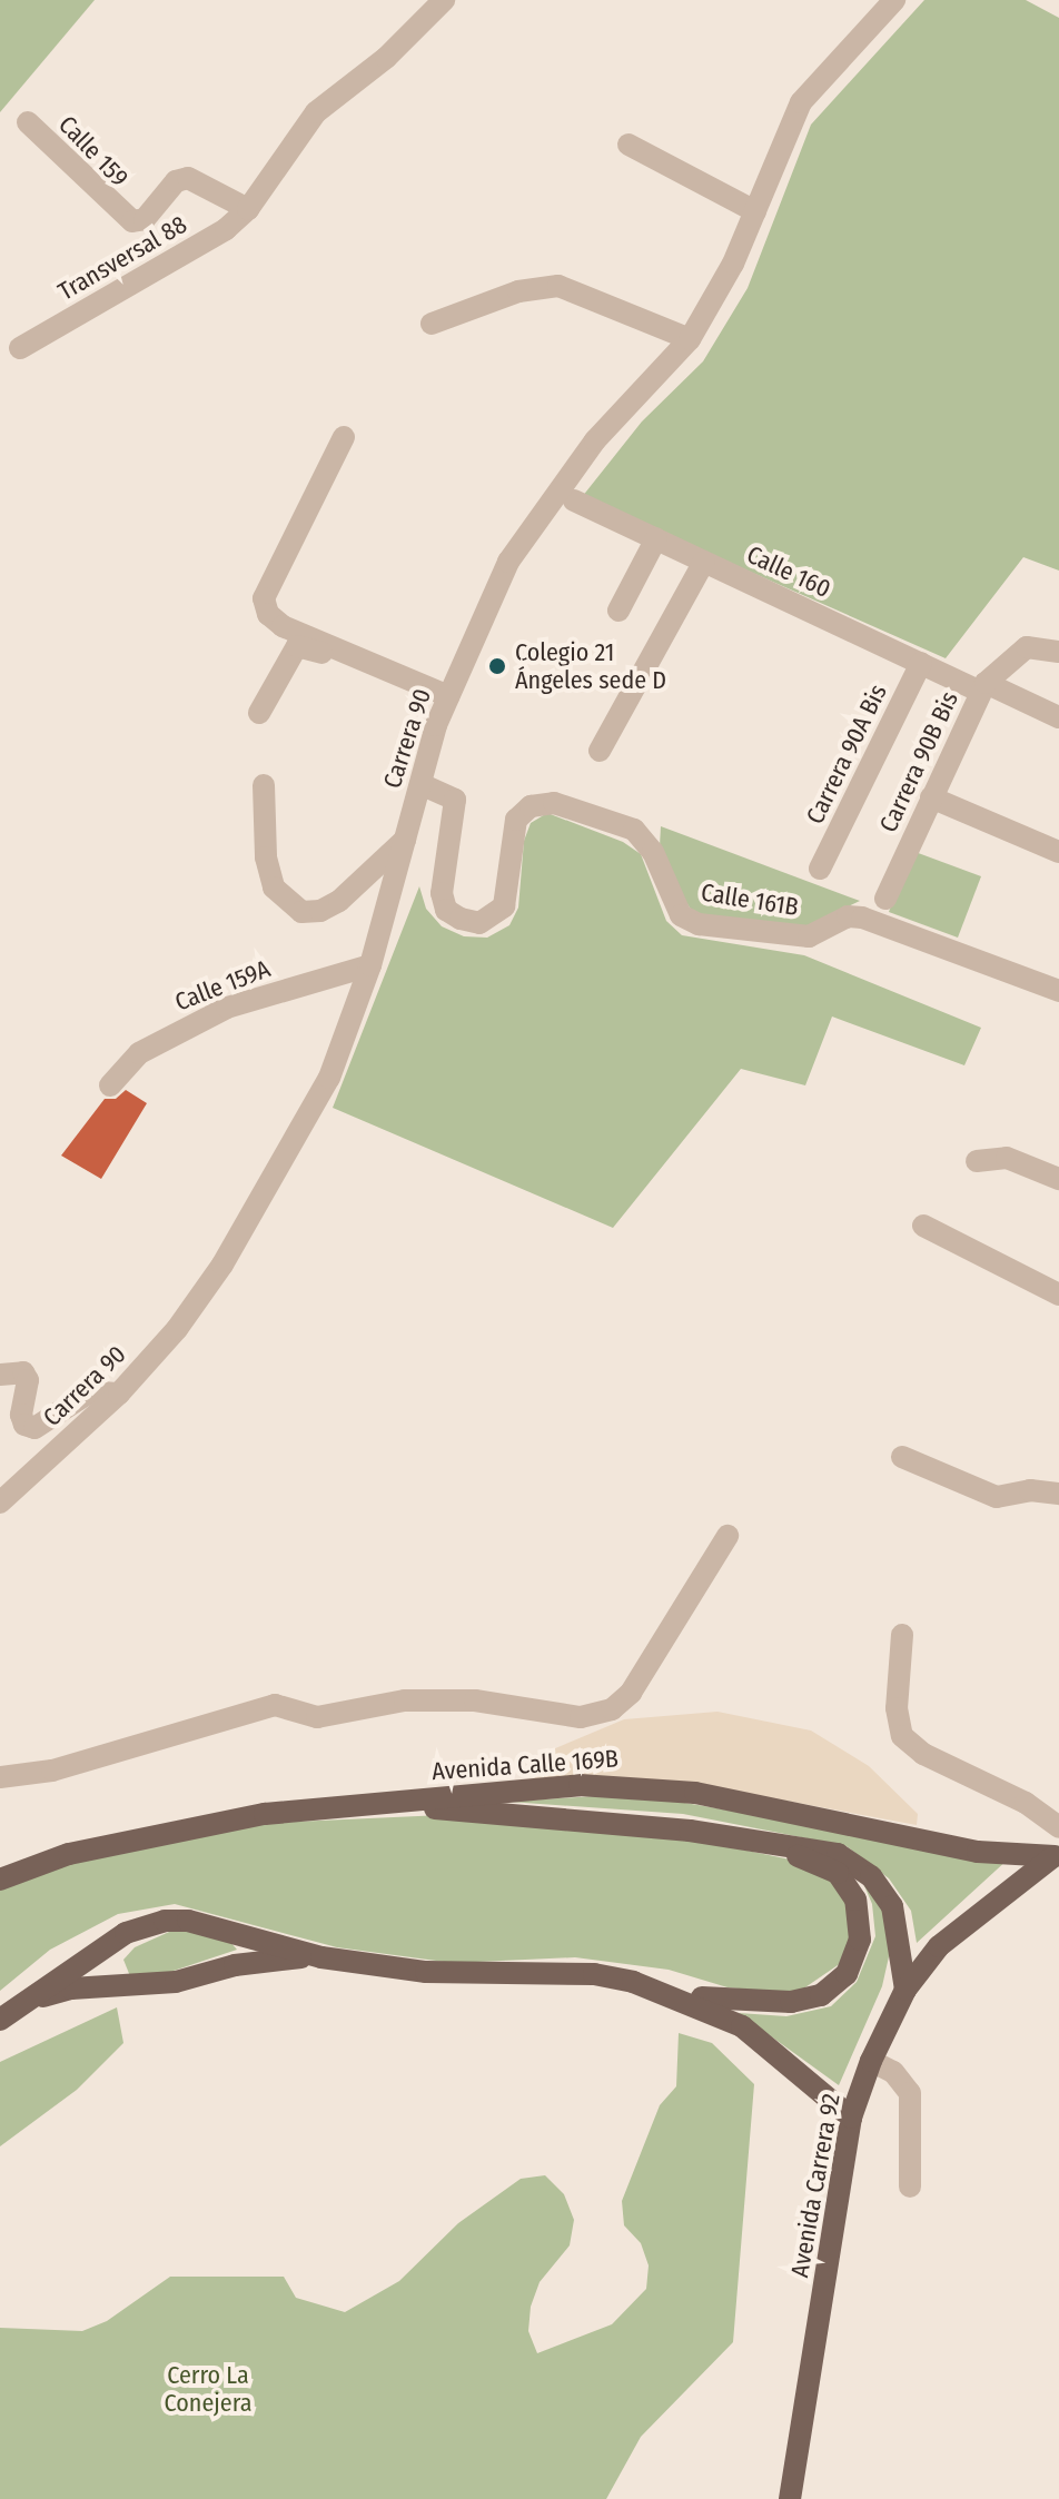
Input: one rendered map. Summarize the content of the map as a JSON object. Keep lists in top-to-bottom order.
{
  "streets": {
    "main road": ["Avenida Calle 169B", "Avenida Carrera 92"],
    "street": [
      "Calle 159",
      "Transversal 88",
      "Calle 160",
      "Carrera 90",
      "Carrera 90A Bis",
      "Carrera 90B Bis",
      "Calle 161B",
      "Calle 159A"
    ]
  },
  "crossings": [
    ["Calle 159", "Transversal 88"],
    ["Calle 160", "Carrera 90A Bis"],
    ["Calle 160", "Carrera 90B Bis"],
    ["Carrera 90", "Calle 161B"],
    ["Carrera 90", "Calle 159A"],
    ["Avenida Calle 169B", "Avenida Carrera 92"]
  ],
  "parks": ["Cerro La Conejera"],
  "places": ["Colegio 21 Ángeles sede D"]
}
